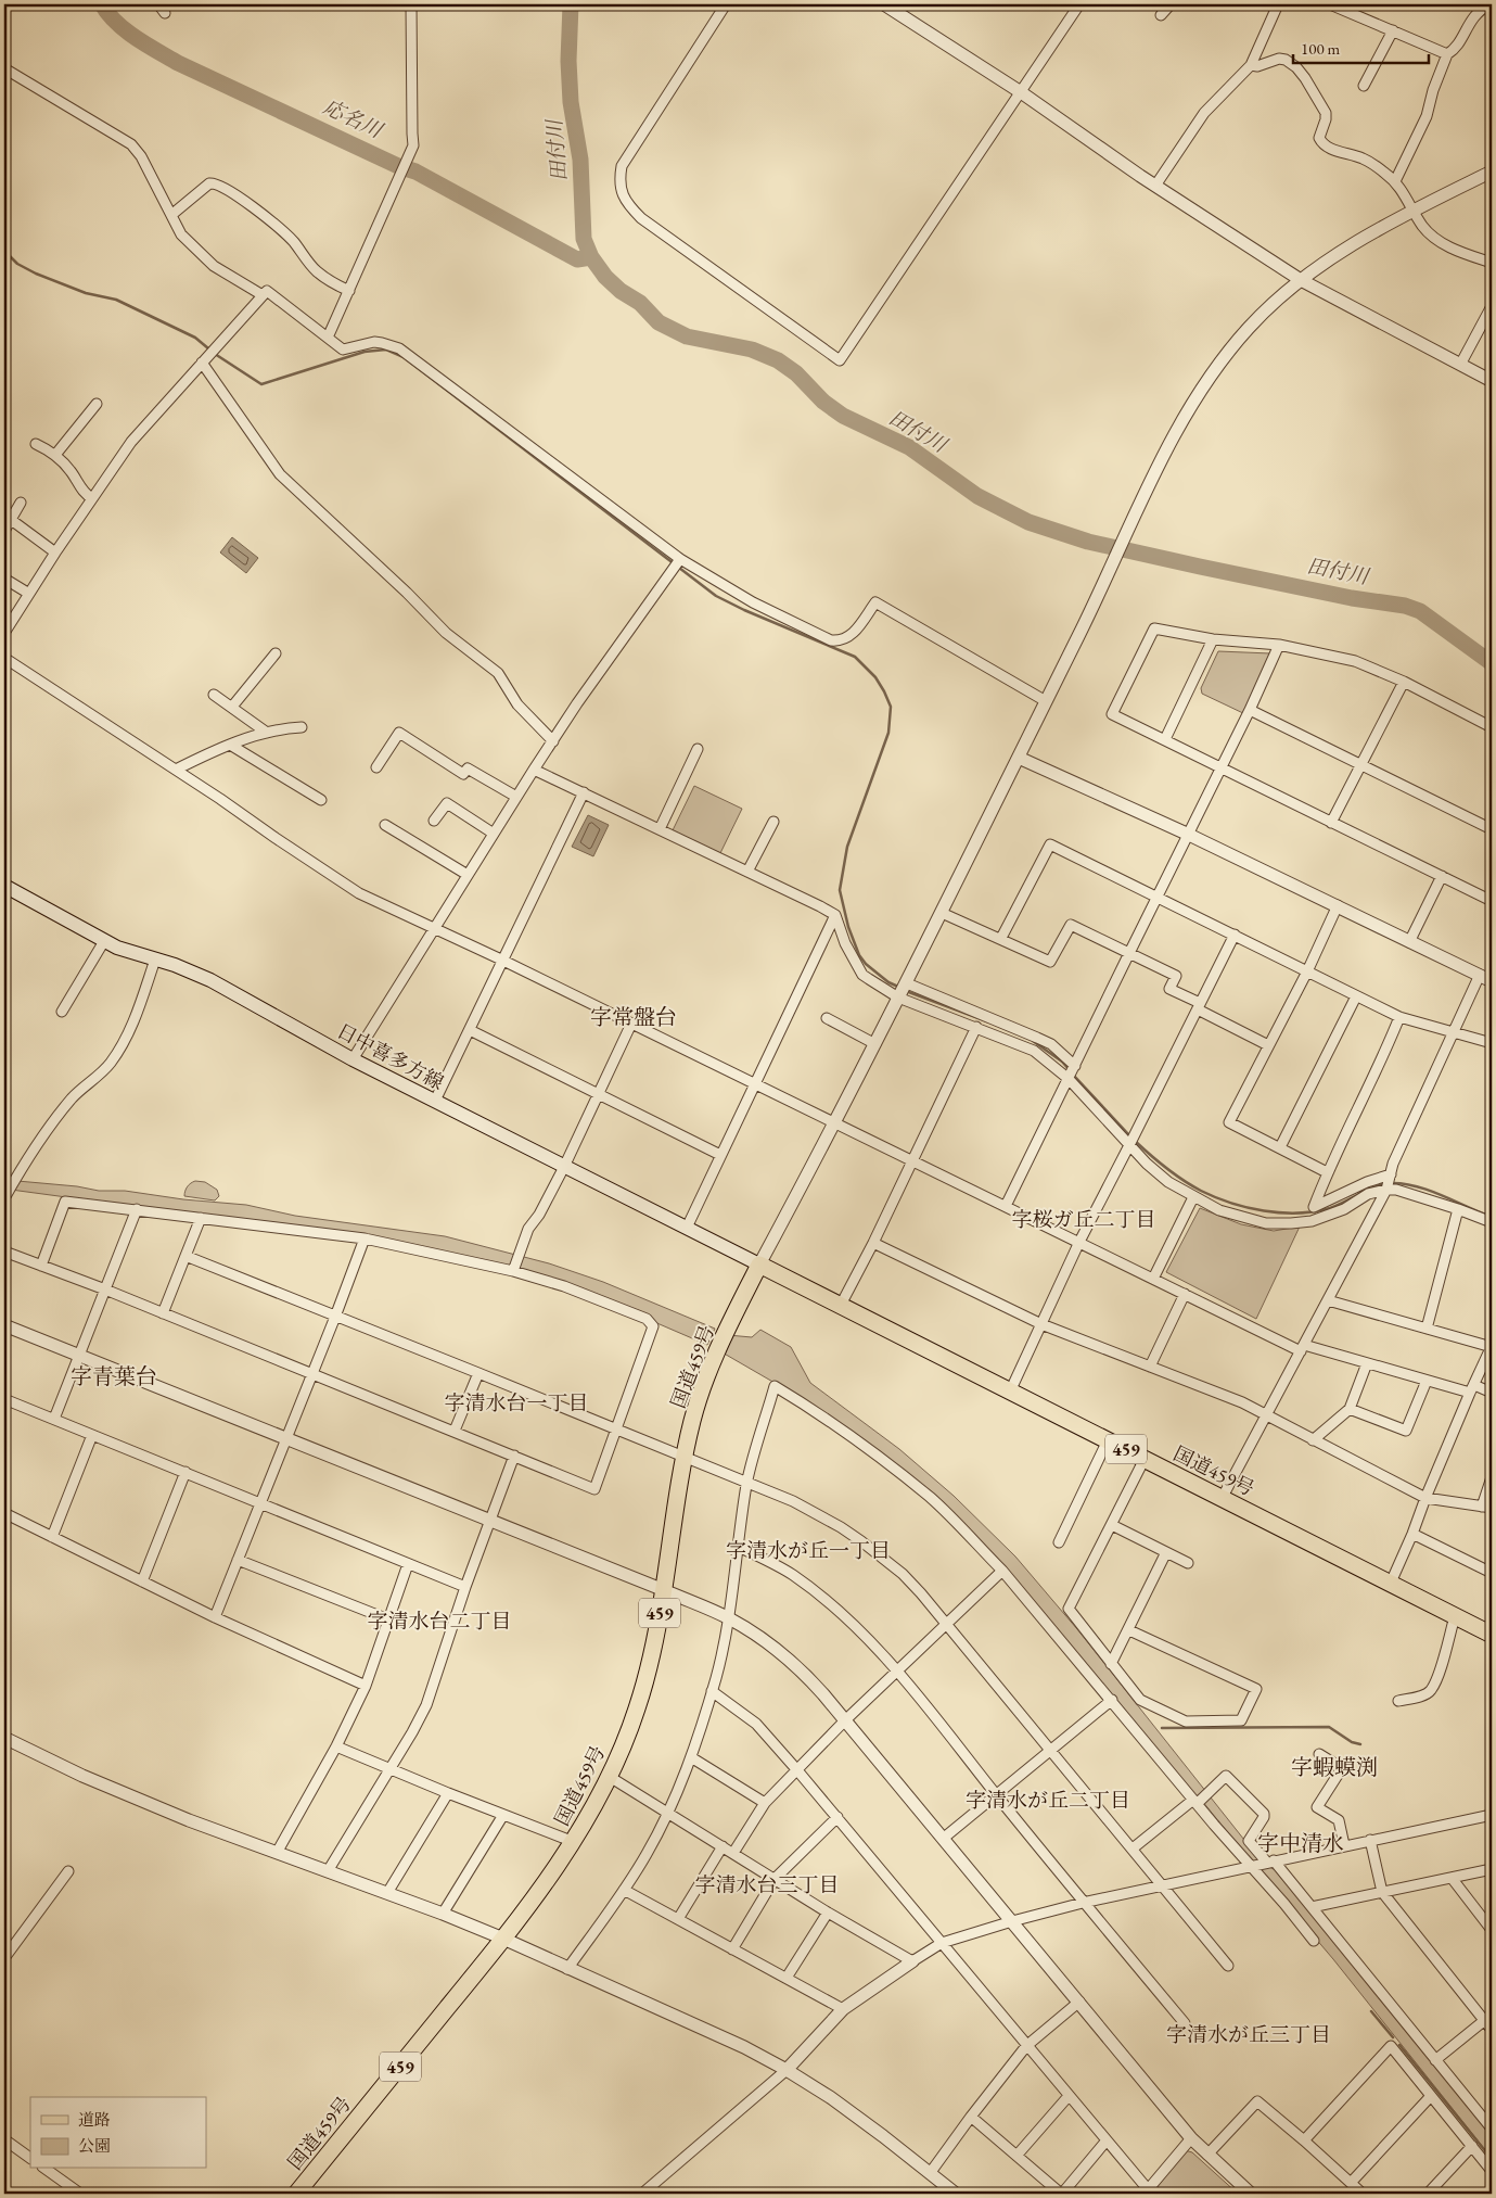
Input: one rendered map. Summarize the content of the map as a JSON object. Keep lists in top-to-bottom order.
{
  "streets": {
    "highway": ["国道459号", "459"],
    "main road": ["日中喜多方線"]
  },
  "crossings": [
    ["日中喜多方線", "国道459号"]
  ],
  "districts": [
    "字常盤台",
    "字桜ガ丘二丁目",
    "字青葉台",
    "字清水台一丁目",
    "字清水が丘一丁目",
    "字清水台二丁目",
    "字蝦蟆渕",
    "字清水が丘二丁目",
    "字中清水",
    "字清水台三丁目",
    "字清水が丘三丁目"
  ],
  "water": ["応名川", "田付川"],
  "legend": ["道路", "公園"],
  "scale_bar": "100 m"
}
